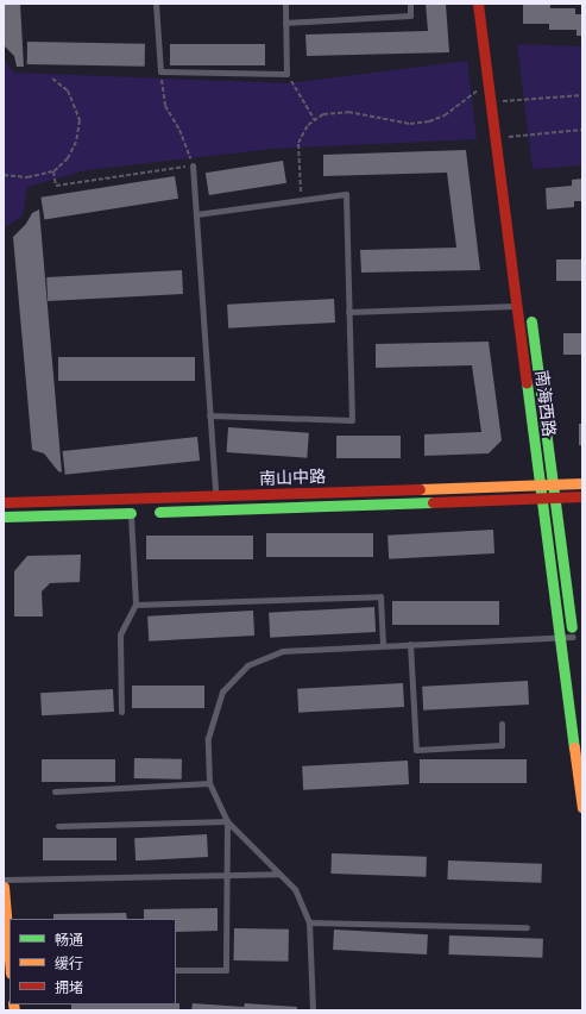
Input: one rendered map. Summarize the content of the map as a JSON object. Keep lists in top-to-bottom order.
{
  "streets": {
    "street": ["南海西路", "南山中路"]
  },
  "crossings": [
    ["南海西路", "南山中路"]
  ],
  "legend": ["畅通", "缓行", "拥堵"]
}
